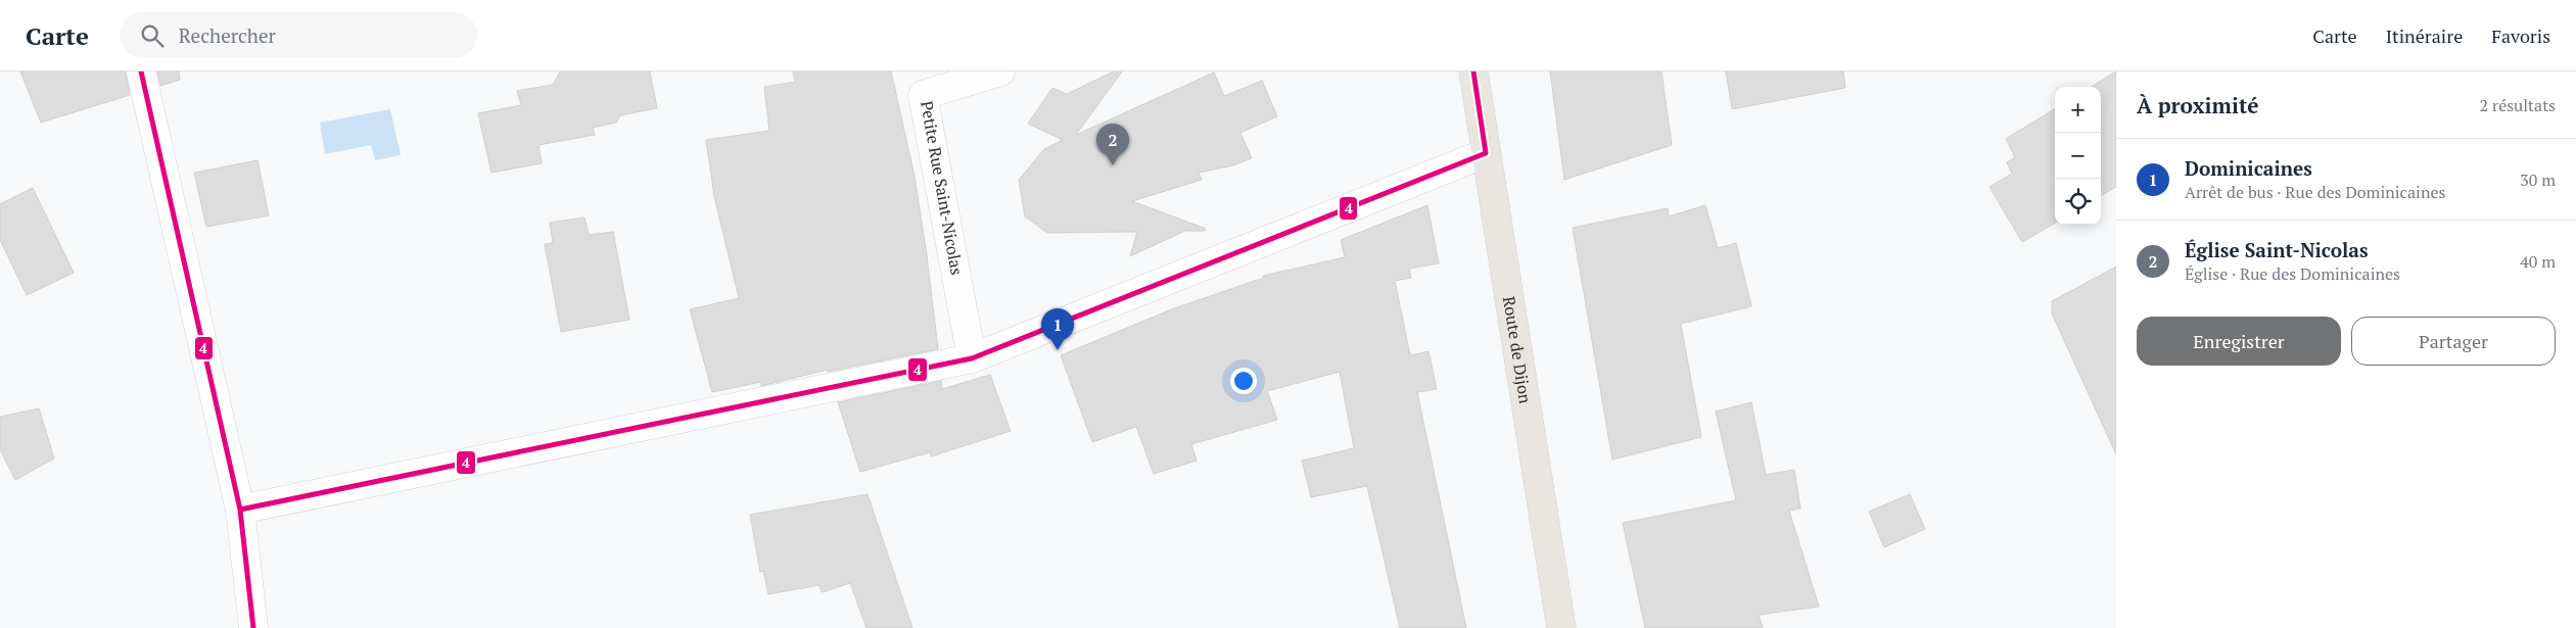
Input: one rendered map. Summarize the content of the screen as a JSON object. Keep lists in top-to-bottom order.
{
  "streets": {
    "main road": ["Route de Dijon"],
    "street": ["Petite Rue Saint-Nicolas"]
  },
  "lines": ["transit line 4"],
  "page": {
    "header": "Carte",
    "search": "Rechercher",
    "nav": ["Carte", "Itinéraire", "Favoris"],
    "heading": ["À proximité", "2 résultats"],
    "map_buttons": ["+", "−"],
    "pins": ["2", "1"],
    "list": [
      {
        "mark": "1",
        "name": "Dominicaines",
        "note": "Arrêt de bus · Rue des Dominicaines",
        "value": "30 m"
      },
      {
        "mark": "2",
        "name": "Église Saint-Nicolas",
        "note": "Église · Rue des Dominicaines",
        "value": "40 m"
      }
    ],
    "buttons": ["Enregistrer", "Partager"]
  }
}
